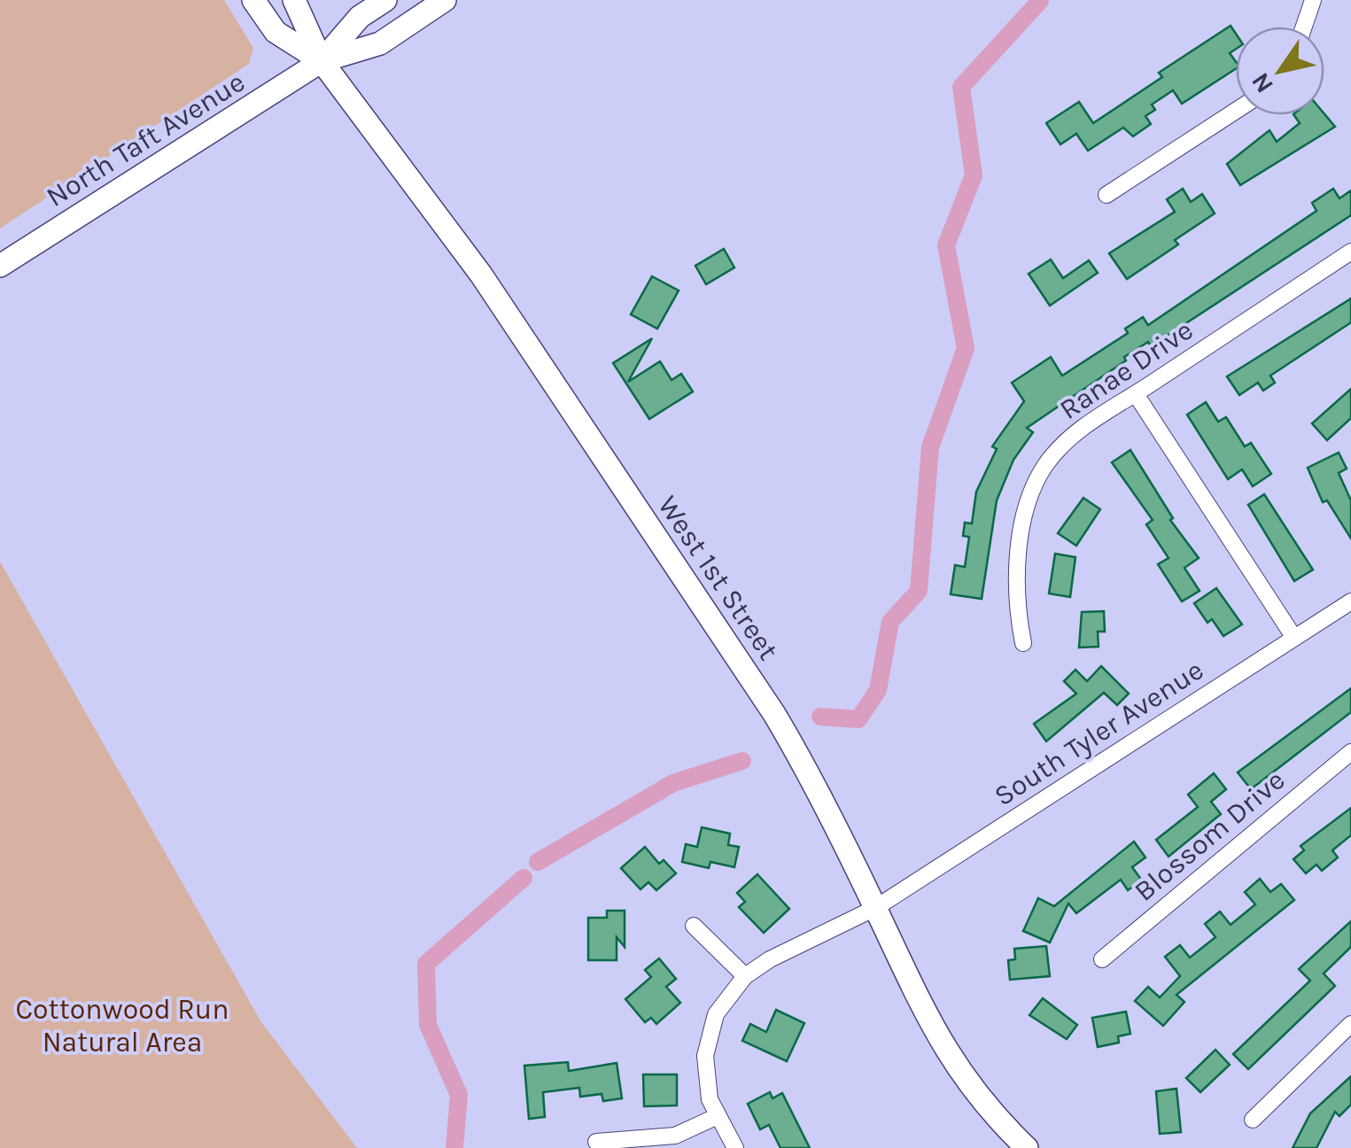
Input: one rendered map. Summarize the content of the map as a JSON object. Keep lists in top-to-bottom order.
{
  "streets": {
    "main road": ["North Taft Avenue", "West 1st Street"],
    "street": ["Ranae Drive", "South Tyler Avenue", "Blossom Drive"]
  },
  "crossings": [
    ["North Taft Avenue", "West 1st Street"],
    ["West 1st Street", "South Tyler Avenue"]
  ],
  "parks": ["Cottonwood Run Natural Area"],
  "north": "bottom left"
}
